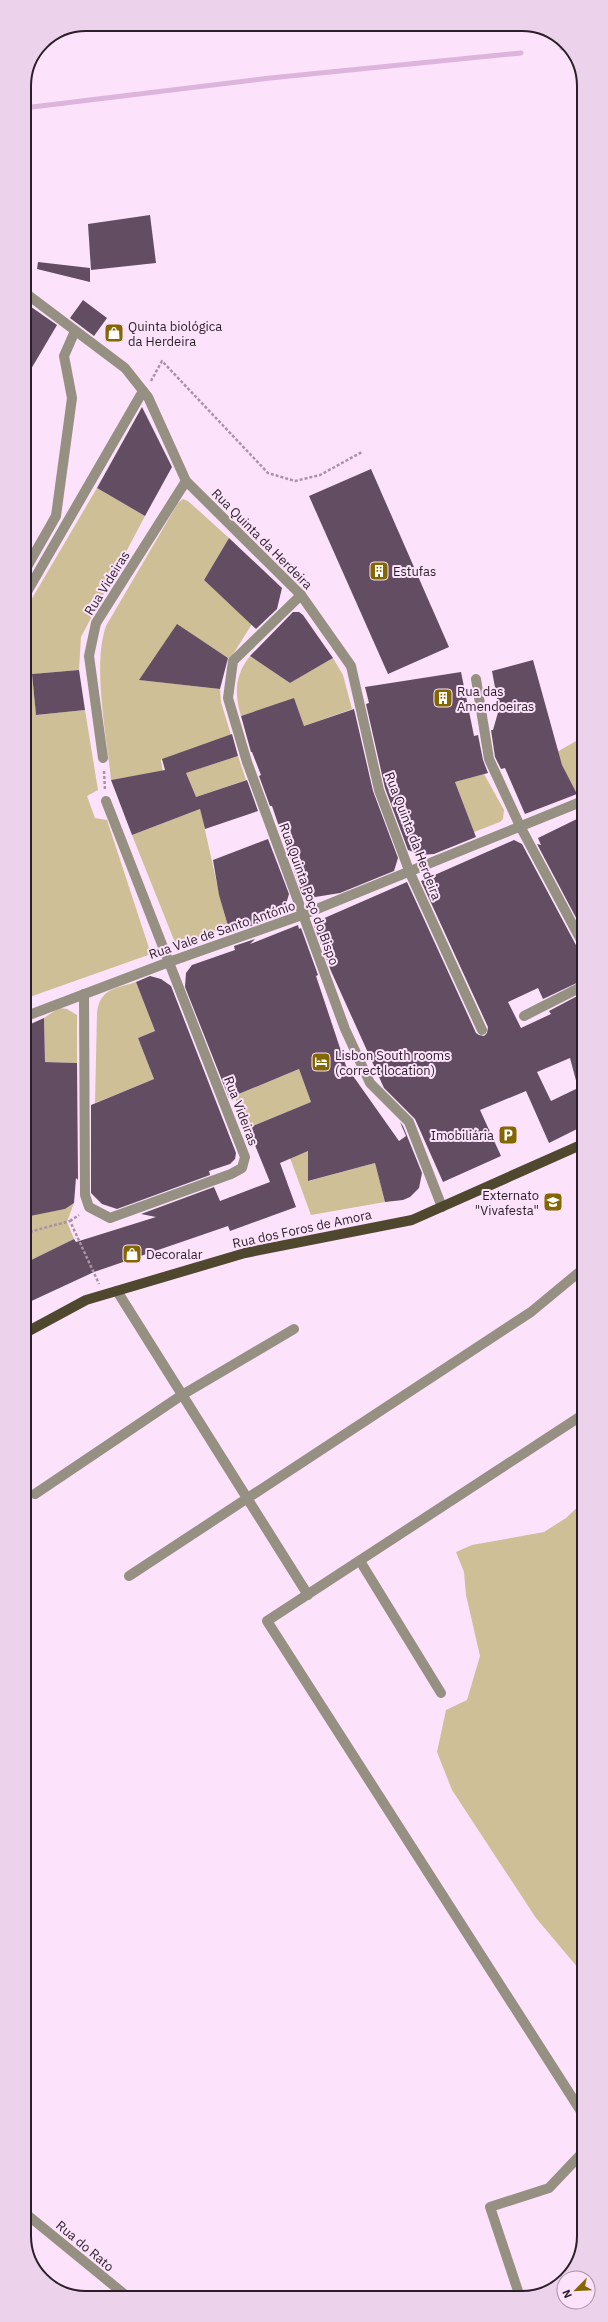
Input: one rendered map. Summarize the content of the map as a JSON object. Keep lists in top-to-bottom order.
{
  "streets": {
    "main road": ["Rua dos Foros de Amora"],
    "street": [
      "Rua Quinta da Herdeira",
      "Rua Videiras",
      "Rua Quinta Poço do Bispo",
      "Rua Vale de Santo António",
      "Rua do Rato"
    ]
  },
  "crossings": [
    ["Rua Quinta da Herdeira", "Rua Videiras"],
    ["Rua Quinta da Herdeira", "Rua Quinta Poço do Bispo"],
    ["Rua Quinta da Herdeira", "Rua Vale de Santo António"],
    ["Rua Videiras", "Rua Vale de Santo António"],
    ["Rua Quinta Poço do Bispo", "Rua Vale de Santo António"],
    ["Rua Quinta Poço do Bispo", "Rua dos Foros de Amora"]
  ],
  "places": {
    "shop": ["Quinta biológica da Herdeira", "Decoralar"],
    "building": ["Estufas", "Rua das Amendoeiras"],
    "hotel": ["Lisbon South rooms (correct location)"],
    "parking": ["Imobiliária"],
    "school or university": ["Externato \"Vivafesta\""]
  },
  "north": "bottom left"
}
